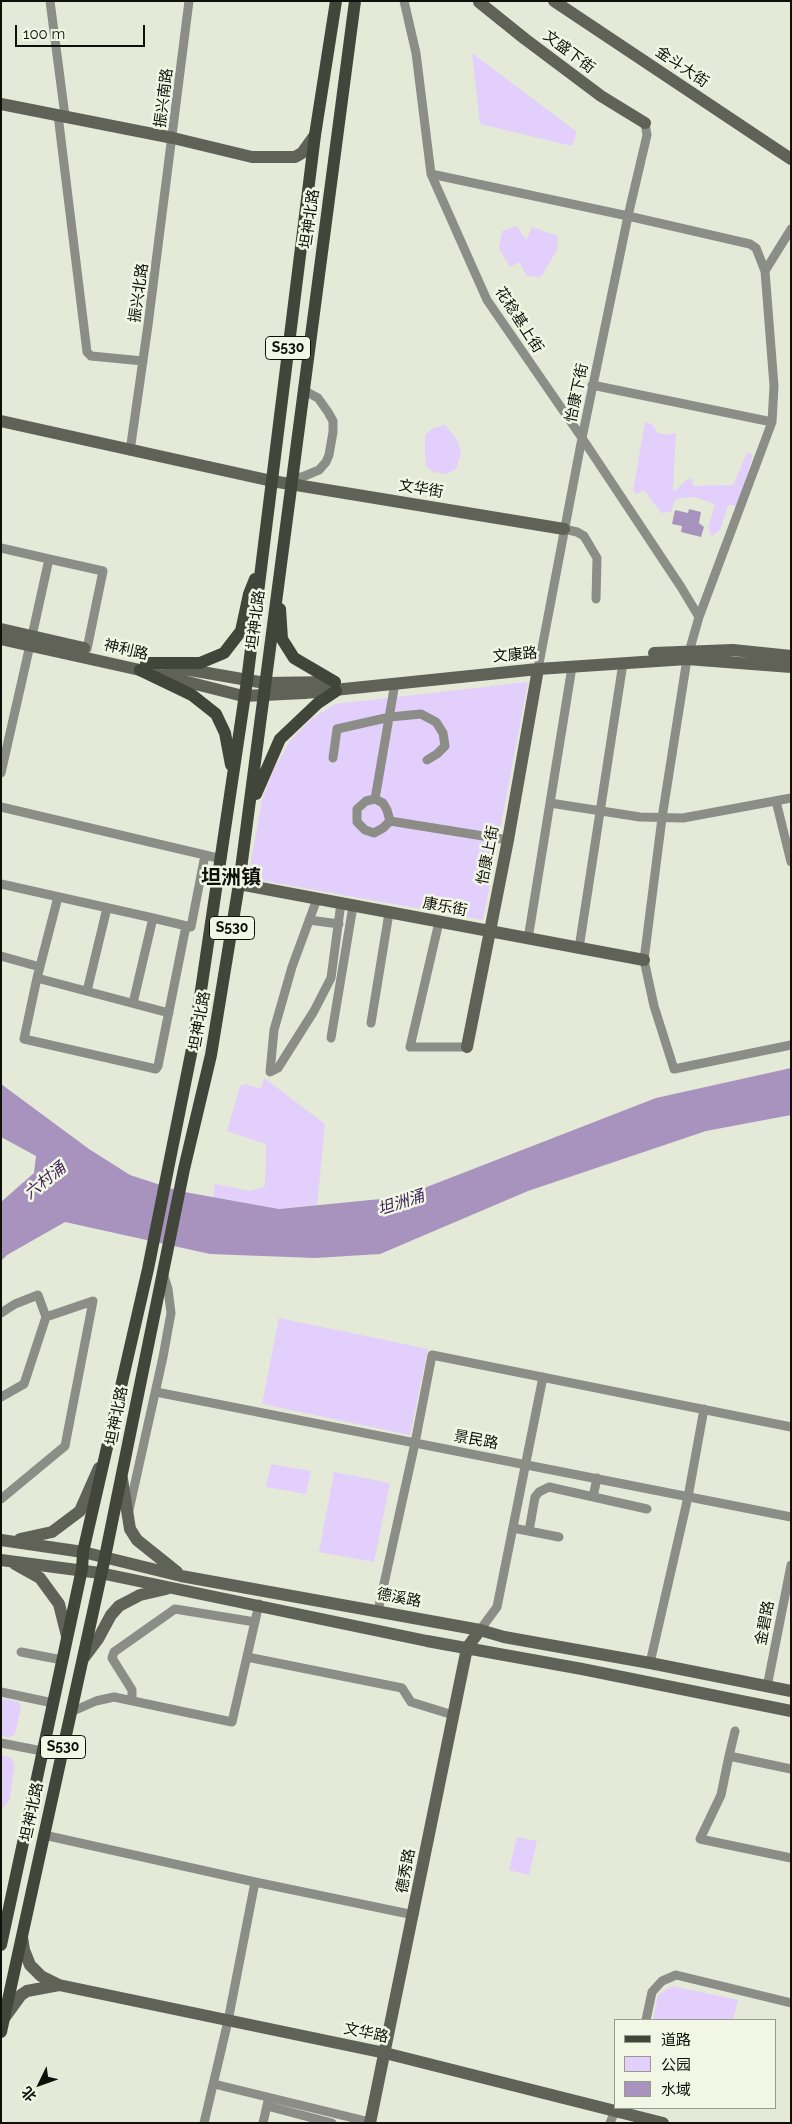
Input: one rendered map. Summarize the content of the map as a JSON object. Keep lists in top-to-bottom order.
{
  "streets": {
    "main road": ["坦神北路", "S530"],
    "street": [
      "文盛下街",
      "金斗大街",
      "振兴南路",
      "振兴北路",
      "花稔基上街",
      "怡康下街",
      "文华街",
      "神利路",
      "文康路",
      "怡康上街",
      "康乐街",
      "景民路",
      "德溪路",
      "金碧路",
      "德秀路",
      "文华路"
    ]
  },
  "crossings": [
    ["文盛下街", "怡康下街"],
    ["振兴南路", "振兴北路"],
    ["坦神北路", "文华街"],
    ["坦神北路", "神利路"],
    ["坦神北路", "康乐街"],
    ["坦神北路", "德溪路"],
    ["振兴北路", "文华街"],
    ["花稔基上街", "怡康下街"],
    ["怡康下街", "文华街"],
    ["怡康下街", "文康路"],
    ["怡康下街", "怡康上街"],
    ["文康路", "怡康上街"],
    ["怡康上街", "康乐街"],
    ["德溪路", "金碧路"],
    ["德溪路", "德秀路"],
    ["德秀路", "文华路"]
  ],
  "districts": ["坦洲镇"],
  "water": ["六村涌", "坦洲涌"],
  "legend": ["道路", "公园", "水域"],
  "scale_bar": "100 m",
  "north": "bottom left"
}
